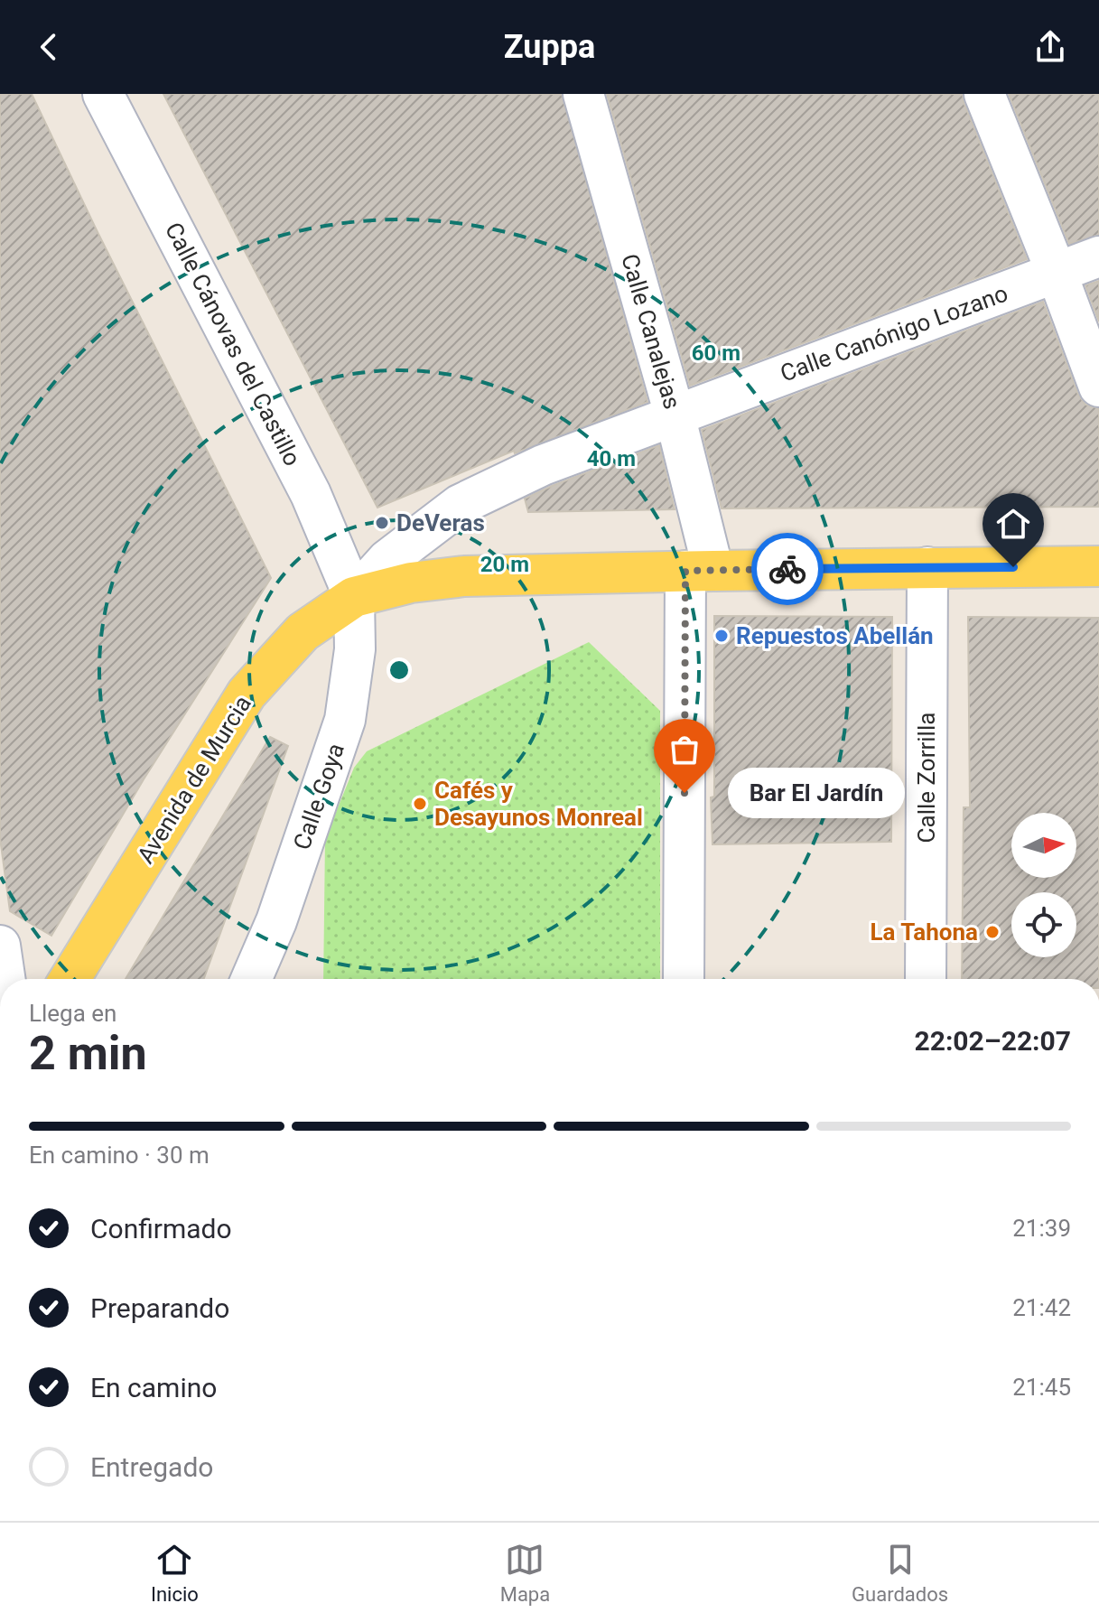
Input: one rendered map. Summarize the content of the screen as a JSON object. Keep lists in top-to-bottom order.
{
  "streets": {
    "main road": ["Avenida de Murcia"],
    "street": [
      "Calle Canalejas",
      "Calle Canónigo Lozano",
      "Calle Cánovas del Castillo",
      "Calle Zorrilla",
      "Calle Goya"
    ]
  },
  "crossings": [
    ["Calle Canalejas", "Calle Canónigo Lozano"],
    ["Calle Canónigo Lozano", "Calle Cánovas del Castillo"],
    ["Calle Canónigo Lozano", "Avenida de Murcia"],
    ["Calle Canónigo Lozano", "Calle Goya"],
    ["Calle Cánovas del Castillo", "Avenida de Murcia"],
    ["Calle Cánovas del Castillo", "Calle Goya"],
    ["Avenida de Murcia", "Calle Goya"]
  ],
  "places": [
    "DeVeras",
    "Repuestos Abellán",
    "Bar El Jardín",
    "Cafés y Desayunos Monreal",
    "La Tahona"
  ],
  "north": "right",
  "page": {
    "header": "Zuppa",
    "bubble": "Bar El Jardín",
    "heading": ["2 min", "Llega en", "22:02–22:07"],
    "bar": "En camino · 30 m",
    "list": [
      ["Confirmado", "21:39"],
      ["Preparando", "21:42"],
      ["En camino", "21:45"],
      "Entregado"
    ],
    "tabs": ["Inicio", "Mapa", "Guardados"]
  },
  "rings": ["60 m", "40 m", "20 m"]
}
